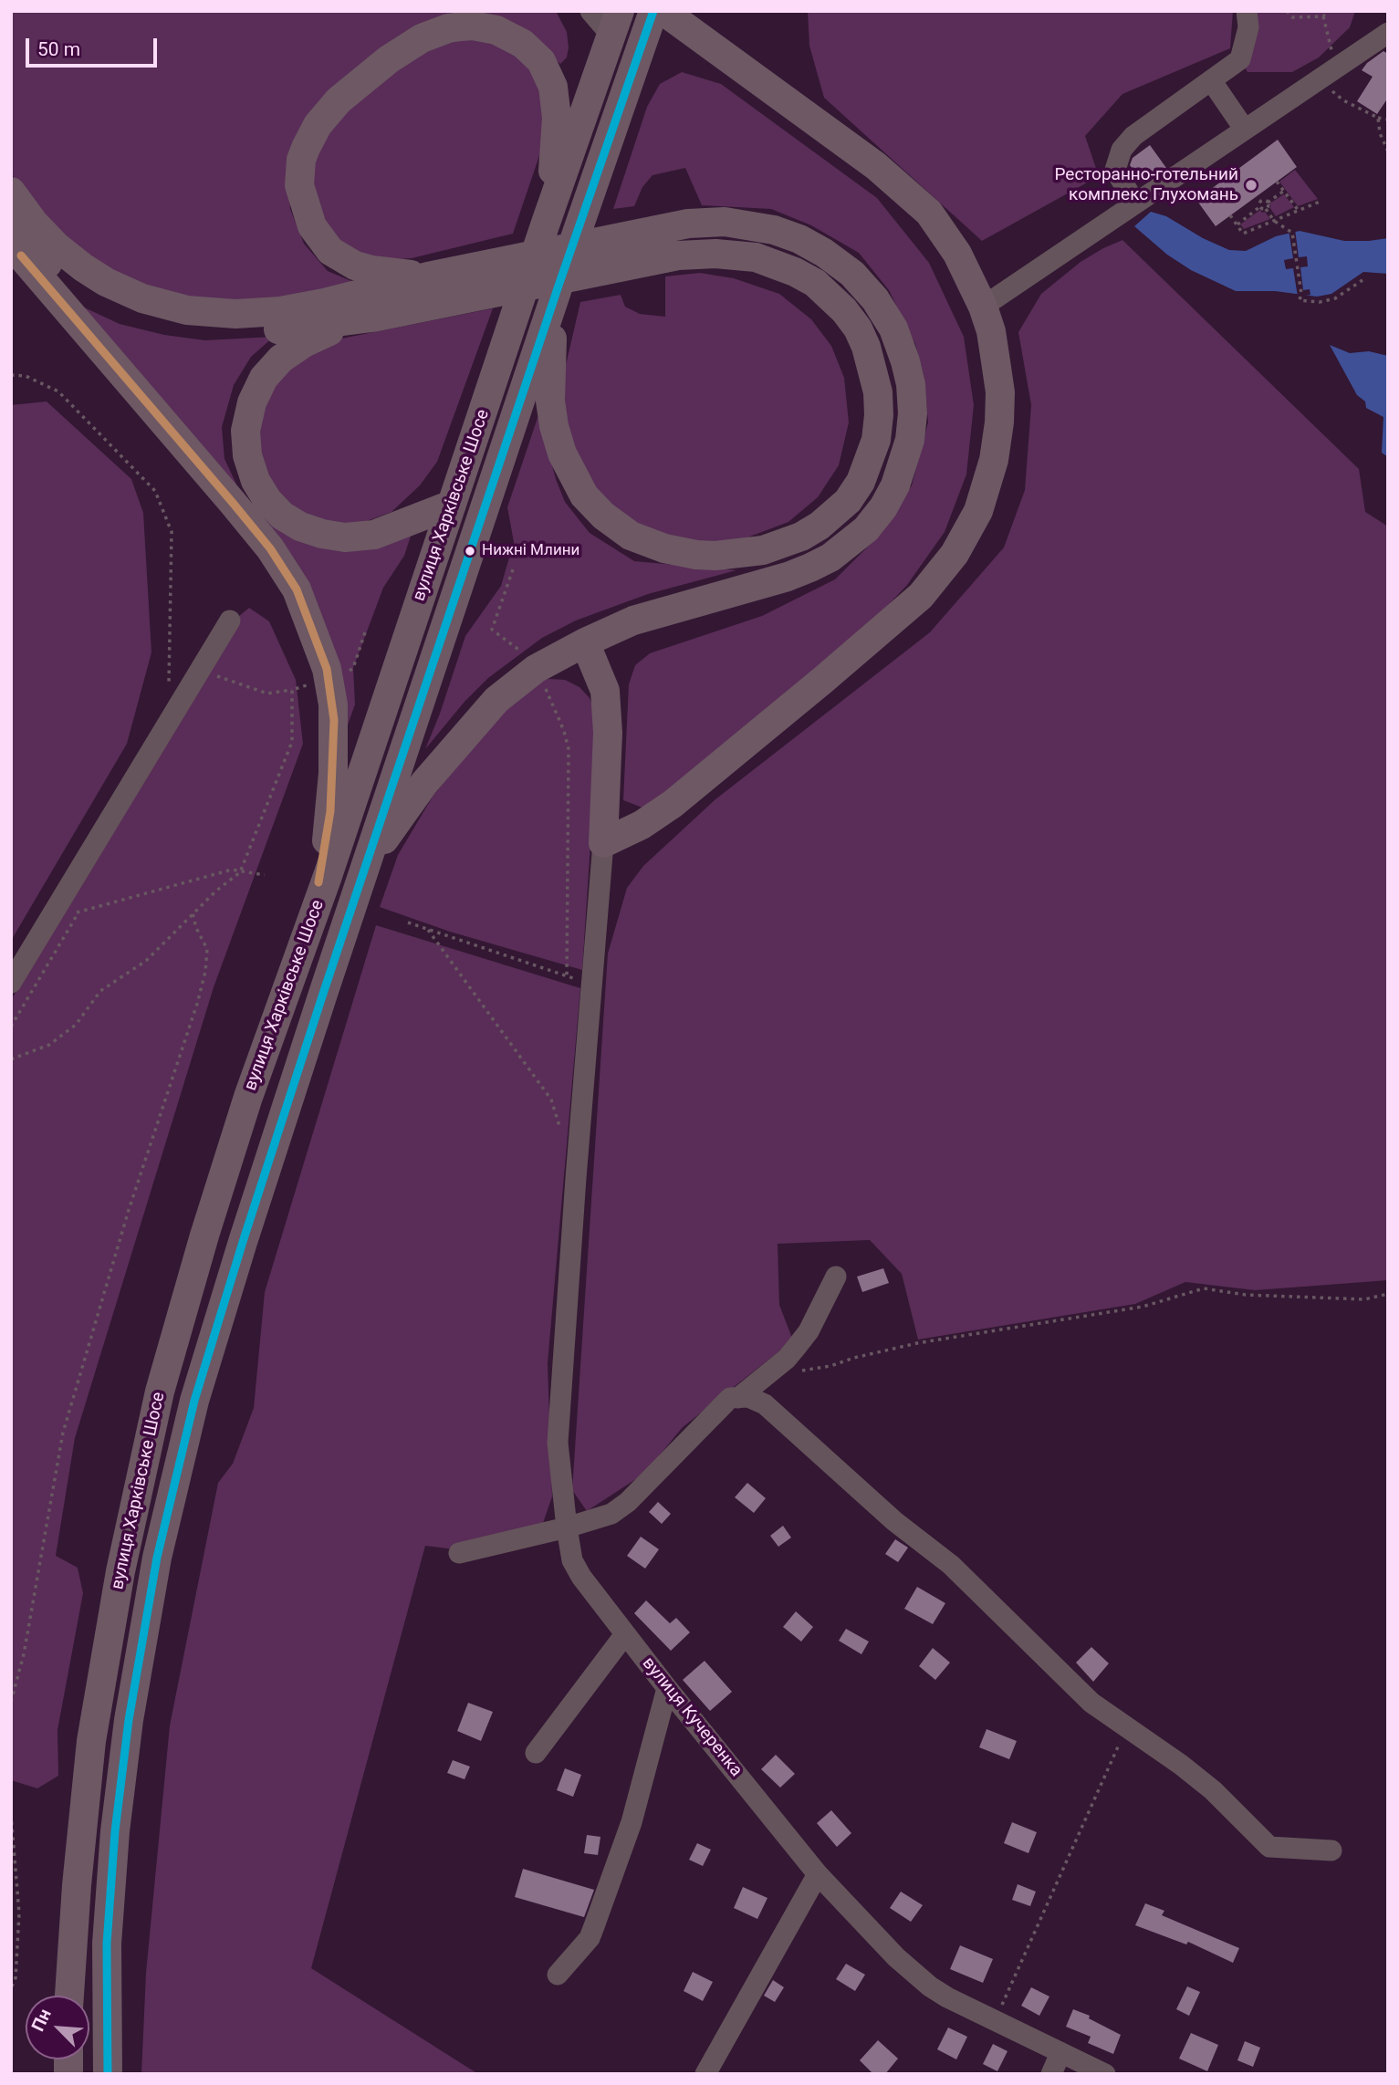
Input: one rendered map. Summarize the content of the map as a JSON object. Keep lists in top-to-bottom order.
{
  "streets": {
    "highway": ["вулиця Харківське Шосе"],
    "street": ["вулиця Кучеренка"]
  },
  "places": ["Ресторанно-готельний комплекс Глухомань", "Нижні Млини"],
  "scale_bar": "50 m",
  "north": "top left"
}
